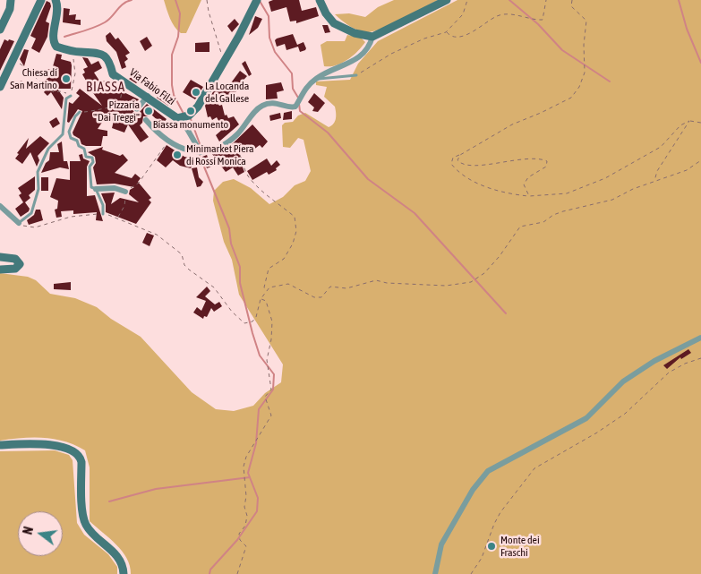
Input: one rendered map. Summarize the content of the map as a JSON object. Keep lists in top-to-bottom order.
{
  "streets": {
    "street": ["Via Fabio Filzi"]
  },
  "districts": ["BIASSA"],
  "places": [
    "Chiesa di San Martino",
    "La Locanda del Gallese",
    "Pizzaria \"Dai Treggi\"",
    "Biassa monumento",
    "Minimarket Piera di Rossi Monica",
    "Monte dei Fraschi"
  ],
  "north": "left"
}
